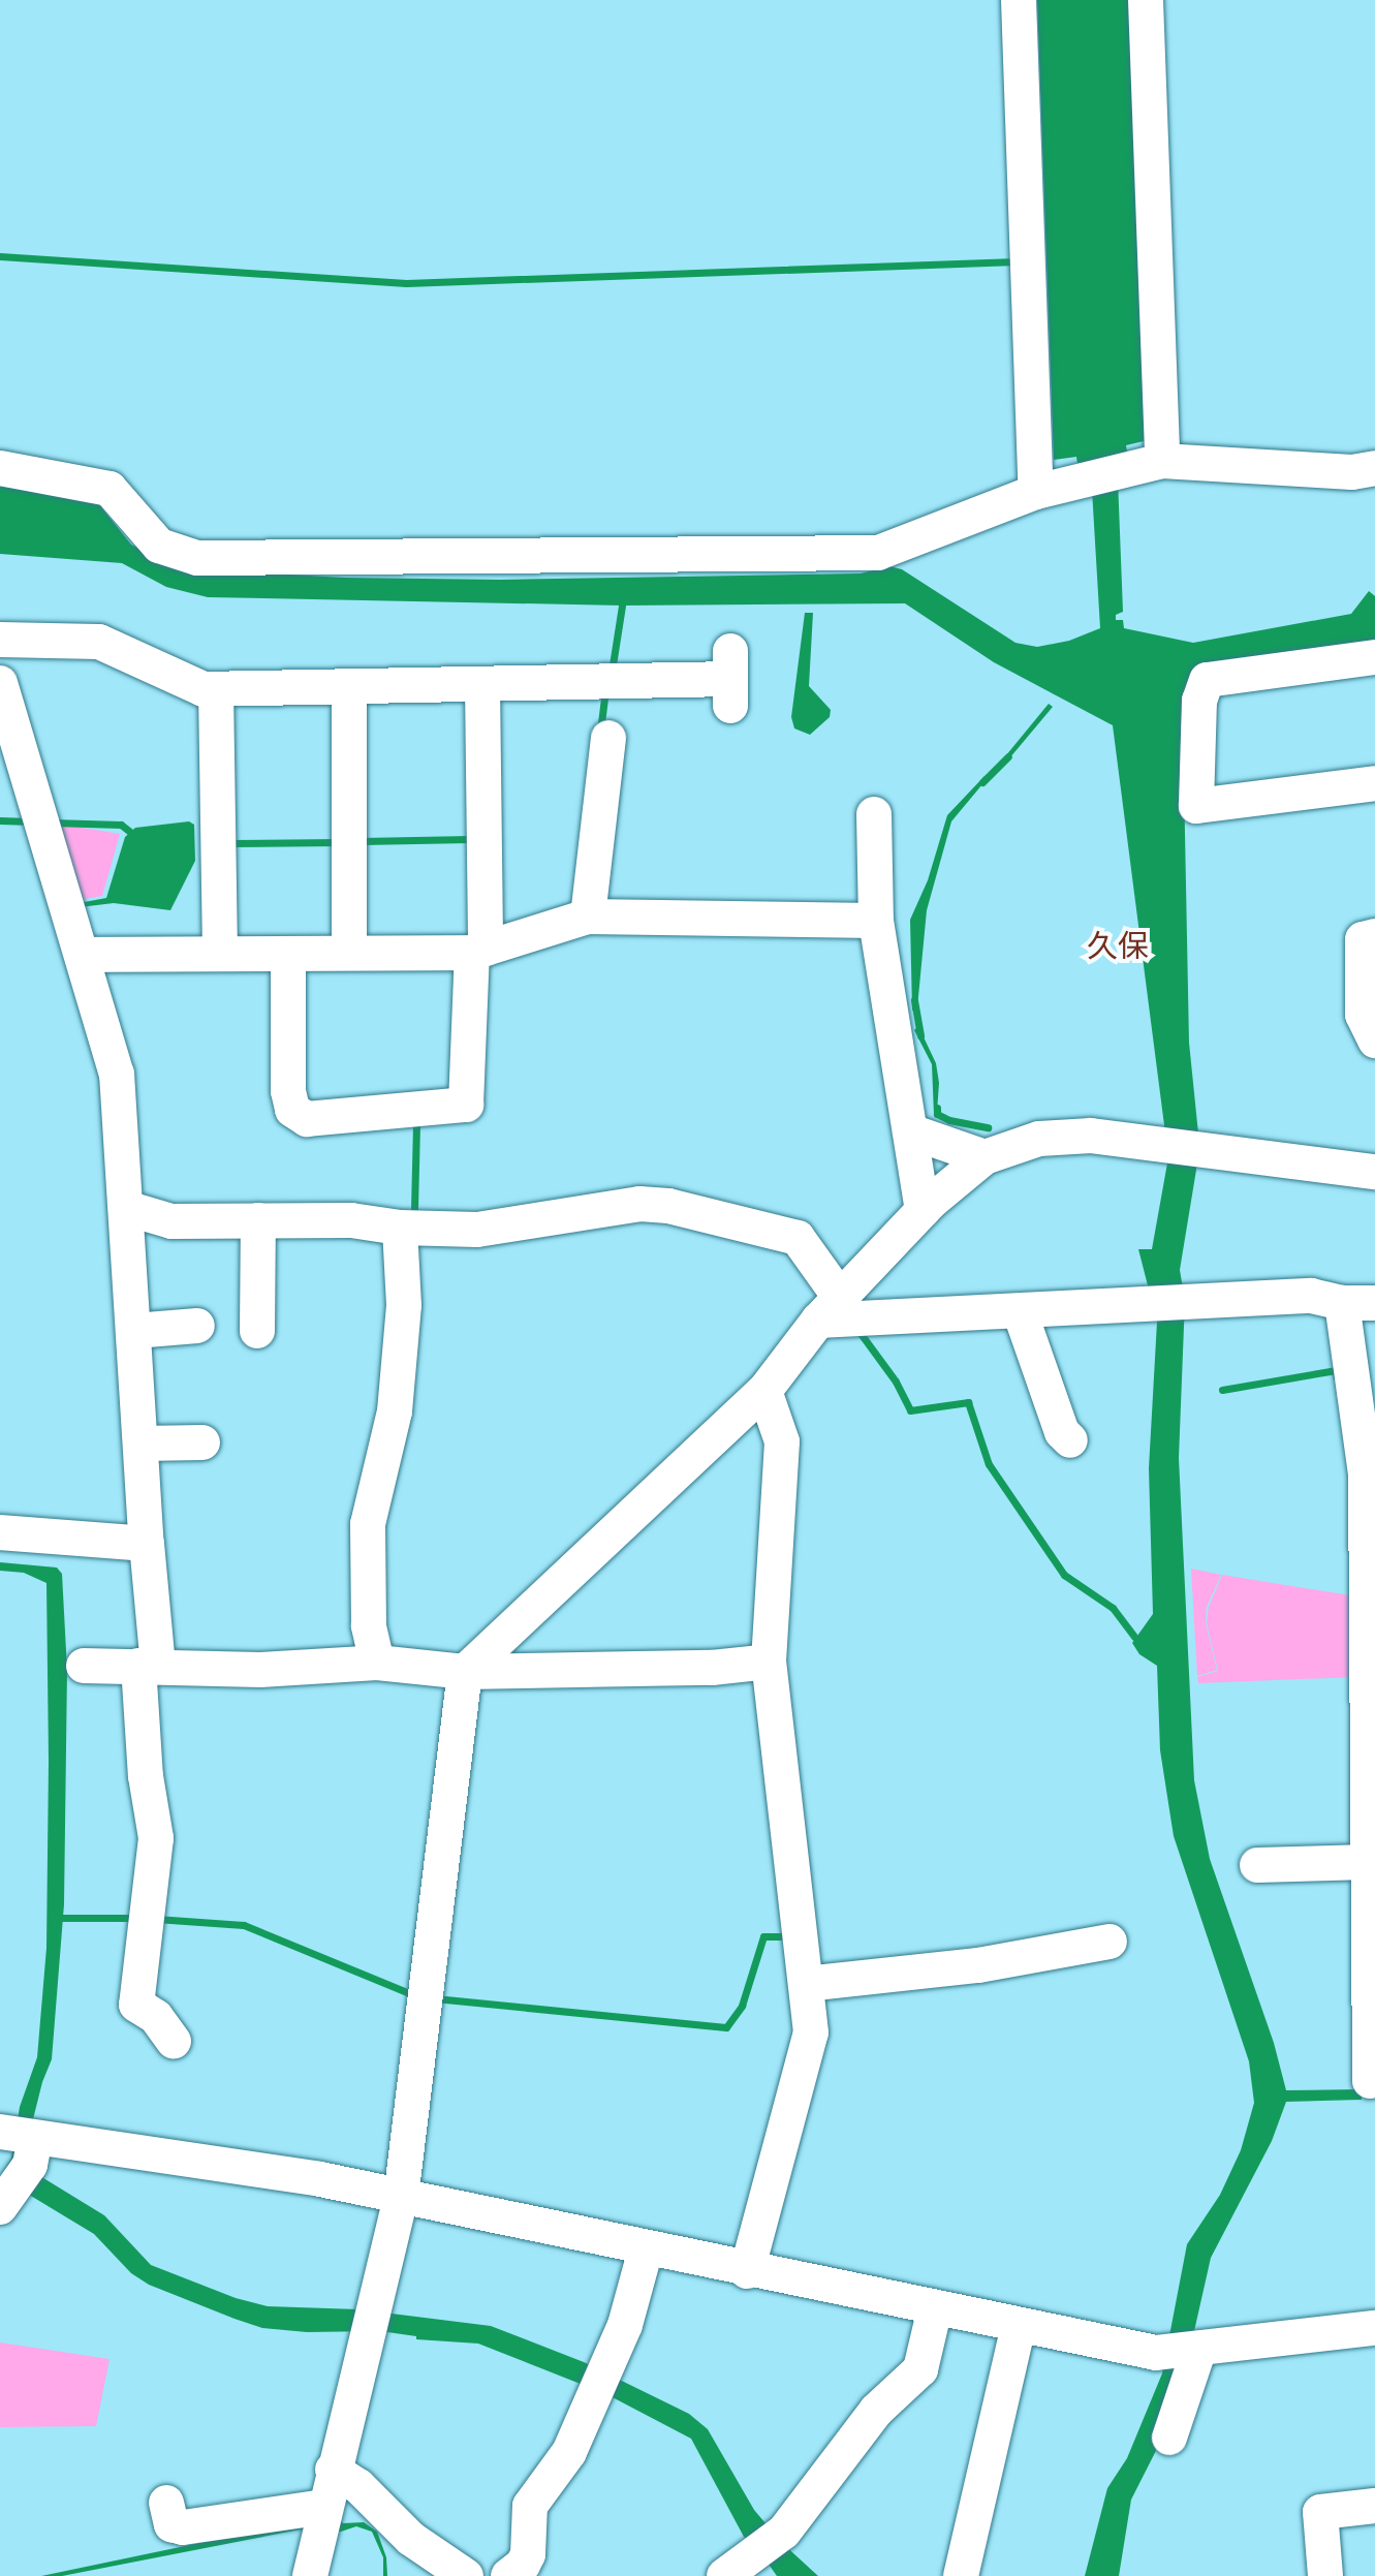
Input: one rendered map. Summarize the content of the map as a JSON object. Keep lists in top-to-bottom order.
{
  "districts": ["久保"]
}
